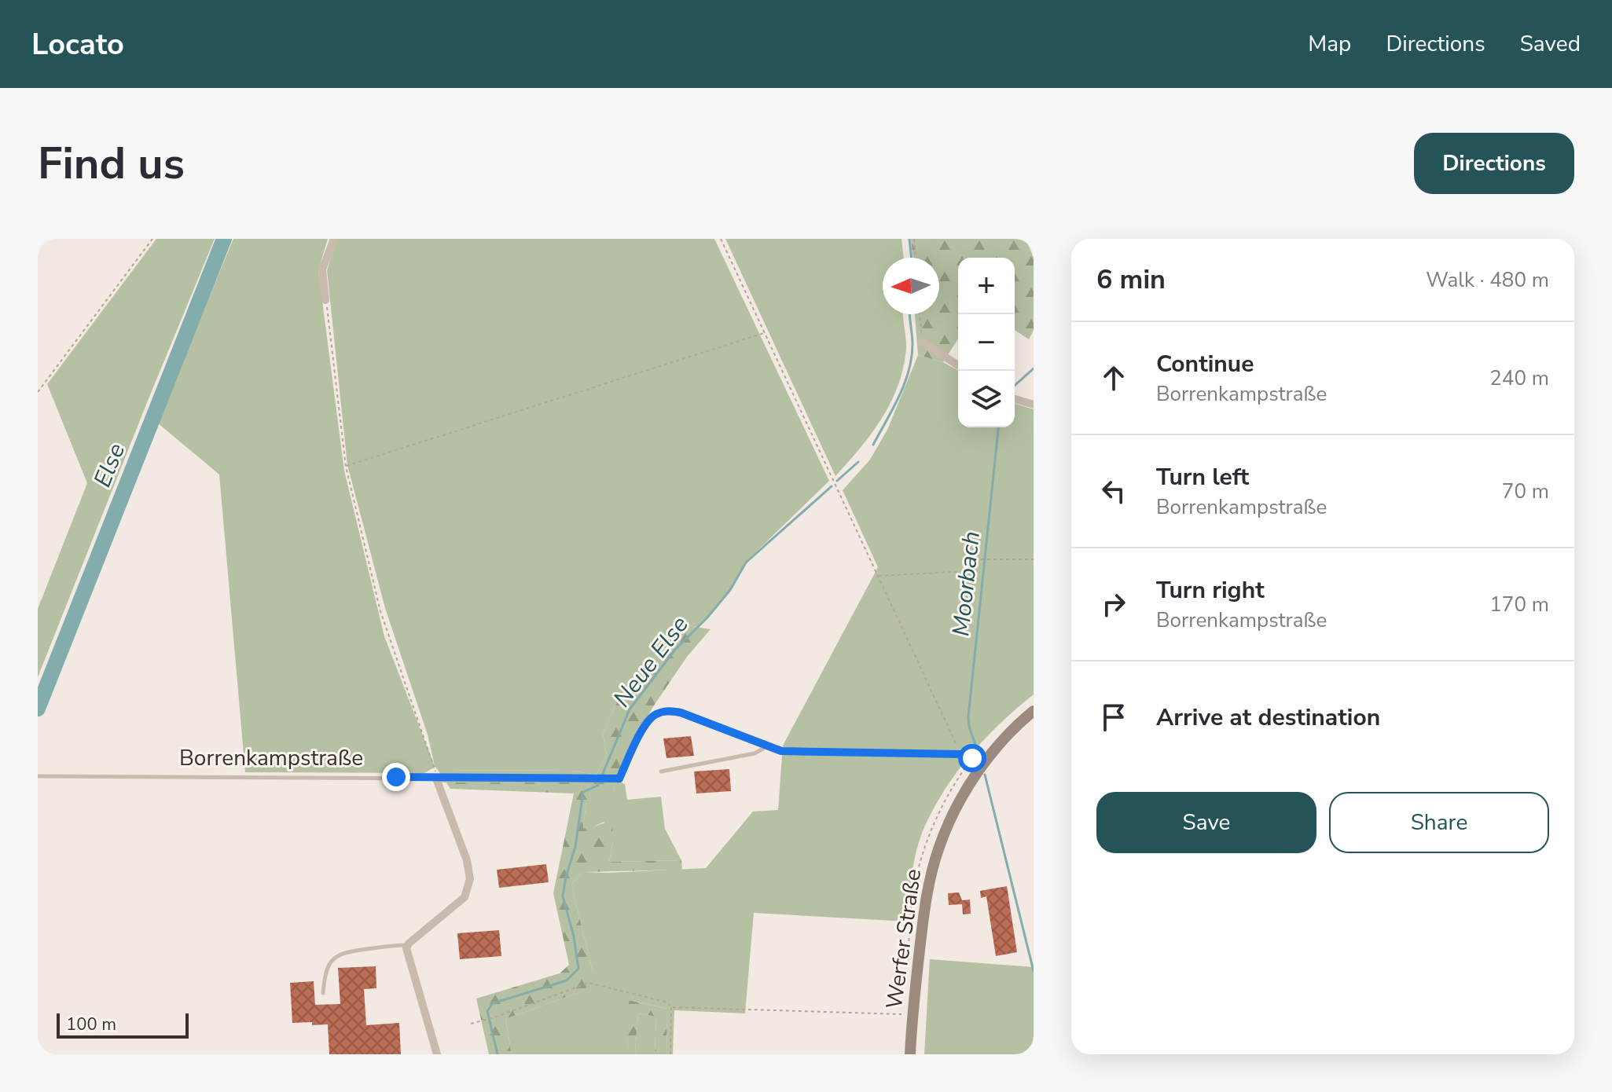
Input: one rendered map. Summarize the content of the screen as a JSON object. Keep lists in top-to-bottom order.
{
  "streets": {
    "street": ["Borrenkampstraße", "Werfer Straße"]
  },
  "crossings": [
    ["Borrenkampstraße", "Werfer Straße"]
  ],
  "water": ["Else", "Moorbach", "Neue Else"],
  "scale_bar": "100 m",
  "north": "left",
  "page": {
    "header": "Locato",
    "nav": ["Map", "Directions", "Saved"],
    "buttons": [
      "Directions",
      ["Save", "Share"]
    ],
    "title": "Find us",
    "heading": ["6 min", "Walk · 480 m"],
    "map_buttons": ["+", "−"],
    "list": [
      ["Continue", "Borrenkampstraße", "240 m"],
      ["Turn left", "Borrenkampstraße", "70 m"],
      ["Turn right", "Borrenkampstraße", "170 m"],
      "Arrive at destination"
    ],
    "scale": "100 m"
  }
}
